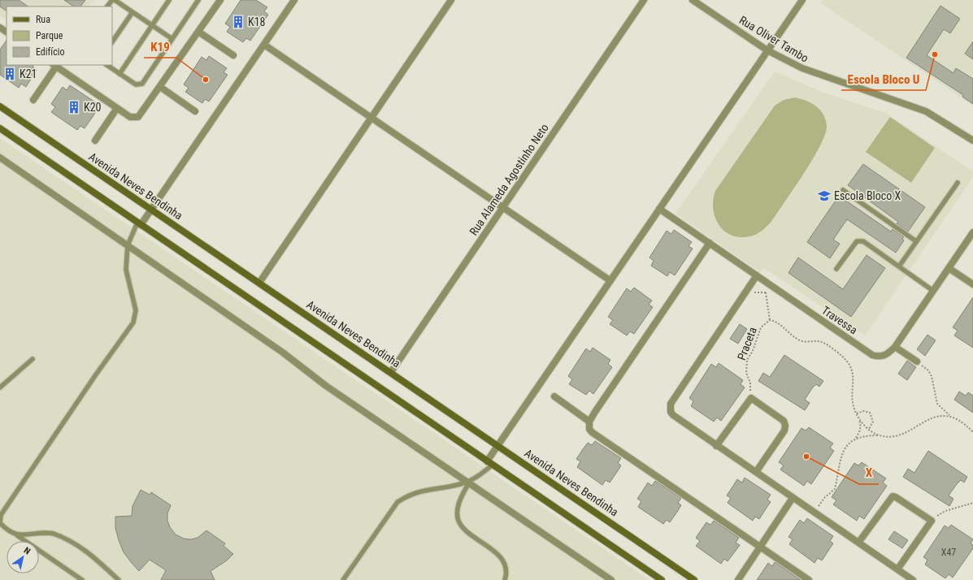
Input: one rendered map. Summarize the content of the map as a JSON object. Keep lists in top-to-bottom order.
{
  "streets": {
    "street": [
      "Rua Oliver Tambo",
      "Rua Alameda Agostinho Neto",
      "Avenida Neves Bendinha",
      "Travessa"
    ],
    "path": ["Praceta"]
  },
  "crossings": [
    ["Rua Alameda Agostinho Neto", "Avenida Neves Bendinha"]
  ],
  "places": {
    "building": ["K18", "K21", "K20"],
    "other": ["Escola Bloco U", "K19", "X"],
    "school or university": ["Escola Bloco X"]
  },
  "house_numbers": ["X47"],
  "legend": ["Rua", "Parque", "Edifício"],
  "north": "top right"
}
